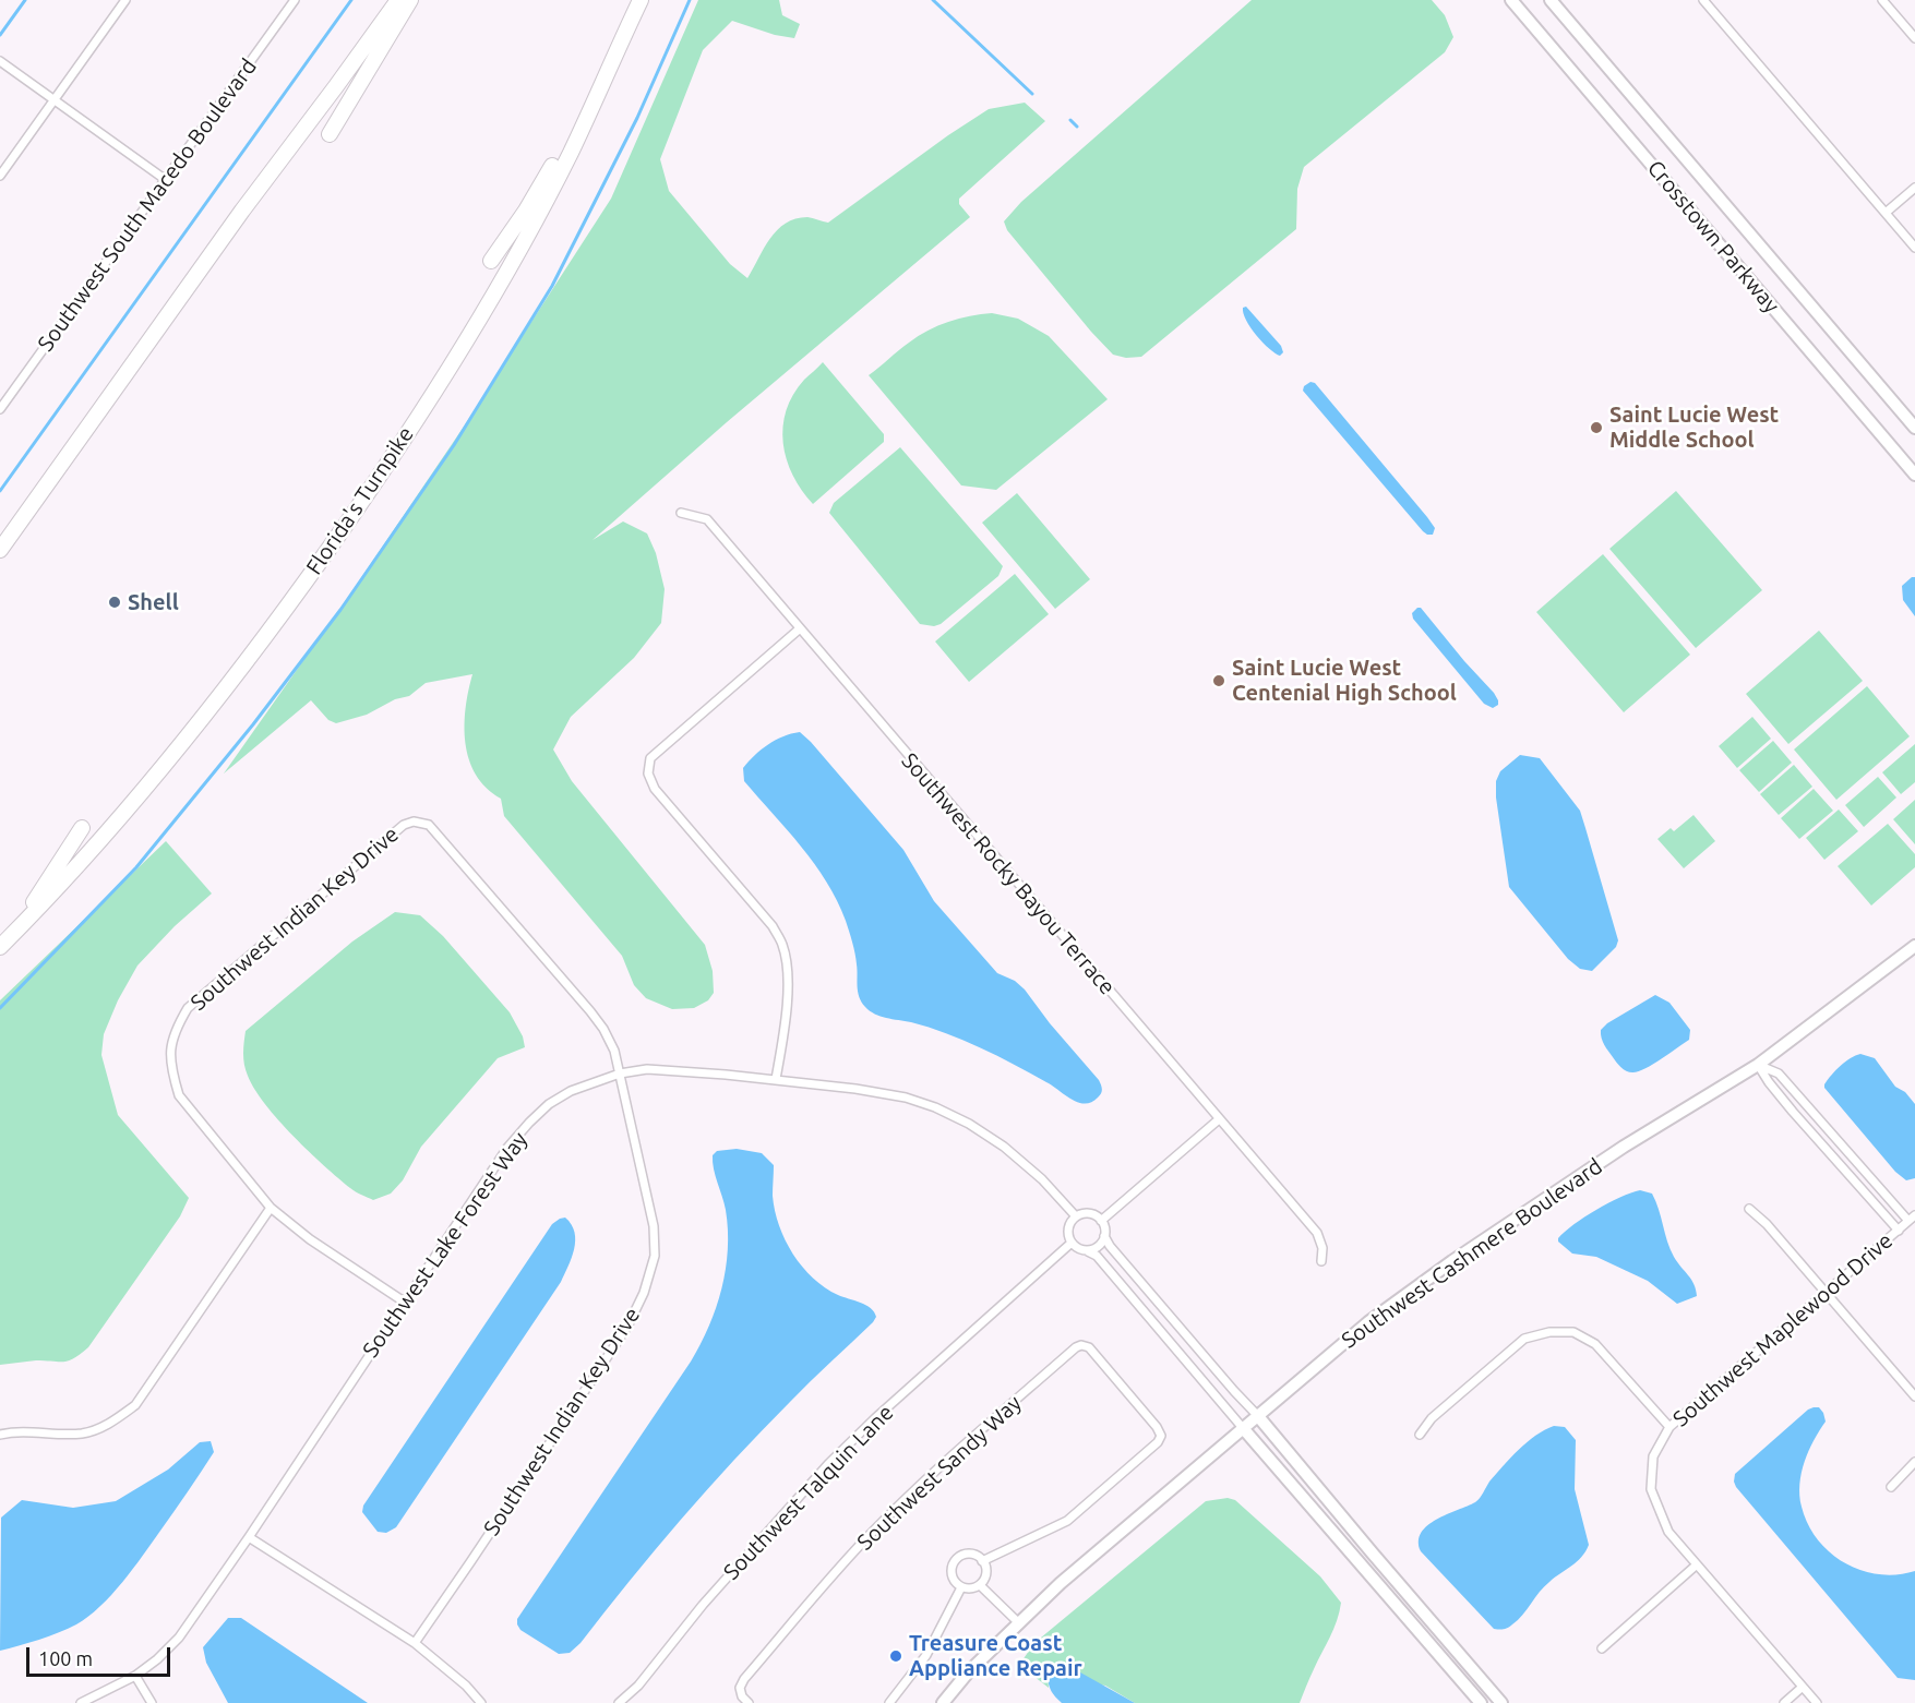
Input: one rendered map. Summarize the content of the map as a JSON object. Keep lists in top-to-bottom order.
{
  "streets": {
    "highway": ["Florida's Turnpike"],
    "street": [
      "Southwest South Macedo Boulevard",
      "Crosstown Parkway",
      "Southwest Rocky Bayou Terrace",
      "Southwest Indian Key Drive",
      "Southwest Lake Forest Way",
      "Southwest Cashmere Boulevard",
      "Southwest Maplewood Drive",
      "Southwest Sandy Way",
      "Southwest Talquin Lane"
    ]
  },
  "crossings": [
    ["Southwest Indian Key Drive", "Southwest Lake Forest Way"],
    ["Southwest Lake Forest Way", "Southwest Talquin Lane"]
  ],
  "places": [
    "Saint Lucie West Middle School",
    "Shell",
    "Saint Lucie West Centenial High School",
    "Treasure Coast Appliance Repair"
  ],
  "scale_bar": "100 m"
}
